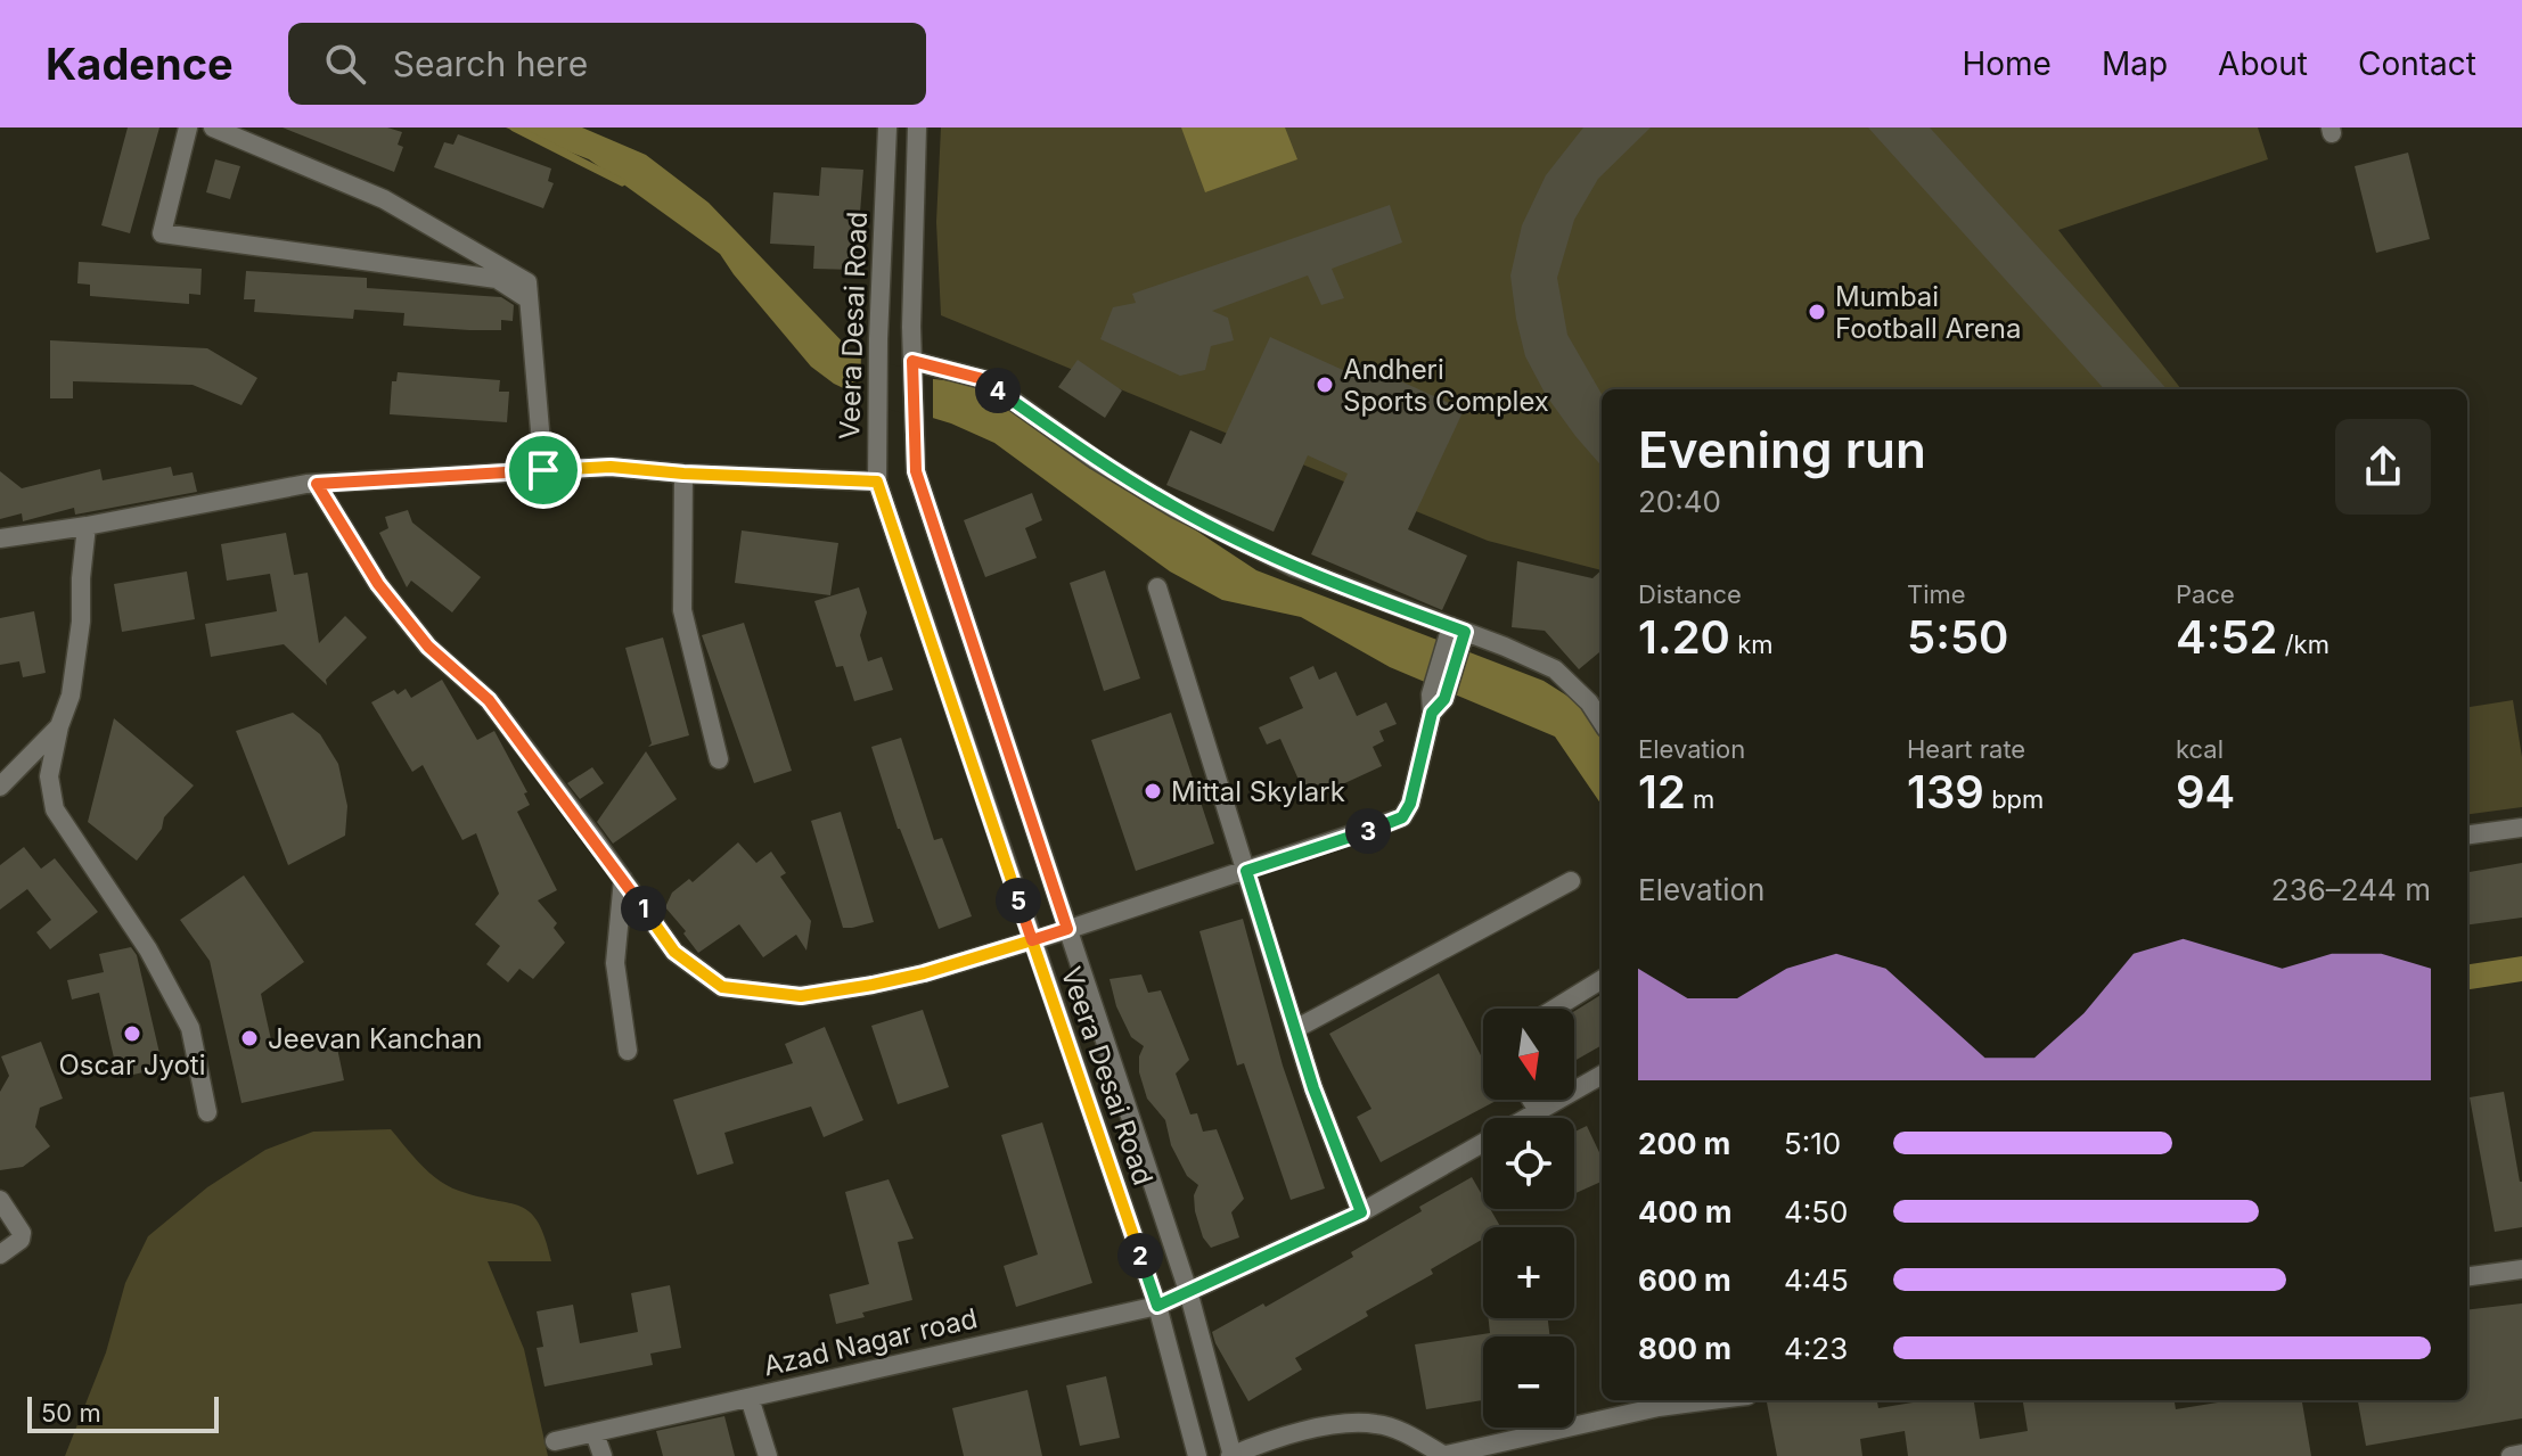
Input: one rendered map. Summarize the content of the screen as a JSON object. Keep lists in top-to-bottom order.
{
  "streets": {
    "street": ["Veera Desai Road", "Azad Nagar road"]
  },
  "crossings": [
    ["Veera Desai Road", "Azad Nagar road"]
  ],
  "places": [
    "Mumbai Football Arena",
    "Andheri Sports Complex",
    "Mittal Skylark",
    "Oscar Jyoti",
    "Jeevan Kanchan"
  ],
  "scale_bar": "50 m",
  "north": "bottom",
  "page": {
    "header": "Kadence",
    "search": "Search here",
    "nav": [
      "Home",
      "Map",
      "About",
      "Contact"
    ],
    "pins": [
      "4",
      "3",
      "5",
      "1",
      "2"
    ],
    "heading": ["Evening run", "20:40"],
    "stats": [
      ["Distance", "1.20 km"],
      ["Time", "5:50"],
      ["Pace", "4:52 /km"],
      ["Elevation", "12 m"],
      ["Heart rate", "139 bpm"],
      ["kcal", "94"]
    ],
    "chart": ["Elevation", "236–244 m"],
    "map_buttons": ["+", "−"],
    "list": [
      {
        "name": "200 m",
        "note": "5:10"
      },
      {
        "name": "400 m",
        "note": "4:50"
      },
      {
        "name": "600 m",
        "note": "4:45"
      },
      {
        "name": "800 m",
        "note": "4:23"
      }
    ],
    "scale": "50 m"
  }
}
